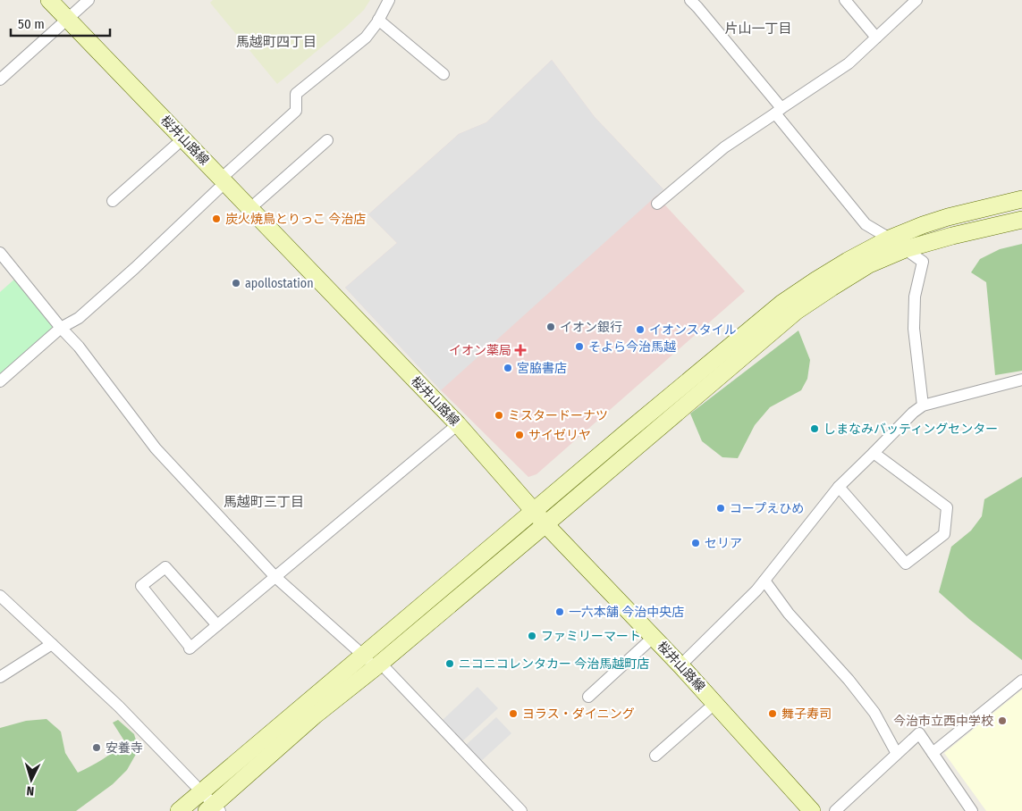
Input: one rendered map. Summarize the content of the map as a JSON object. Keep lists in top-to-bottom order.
{
  "streets": {
    "street": ["桜井山路線"]
  },
  "districts": ["片山一丁目", "馬越町四丁目", "馬越町三丁目"],
  "places": {
    "other": [
      "炭火焼鳥とりっこ 今治店",
      "apollostation",
      "イオン銀行",
      "イオンスタイル",
      "そよら今治馬越",
      "宮脇書店",
      "ミスタードーナツ",
      "しまなみバッティングセンター",
      "サイゼリヤ",
      "コープえひめ",
      "セリア",
      "一六本舗 今治中央店",
      "ファミリーマート",
      "ニコニコレンタカー 今治馬越町店",
      "ヨラス・ダイニング",
      "舞子寿司",
      "今治市立西中学校",
      "安養寺"
    ],
    "health": ["イオン薬局"]
  },
  "scale_bar": "50 m",
  "north": "bottom"
}
